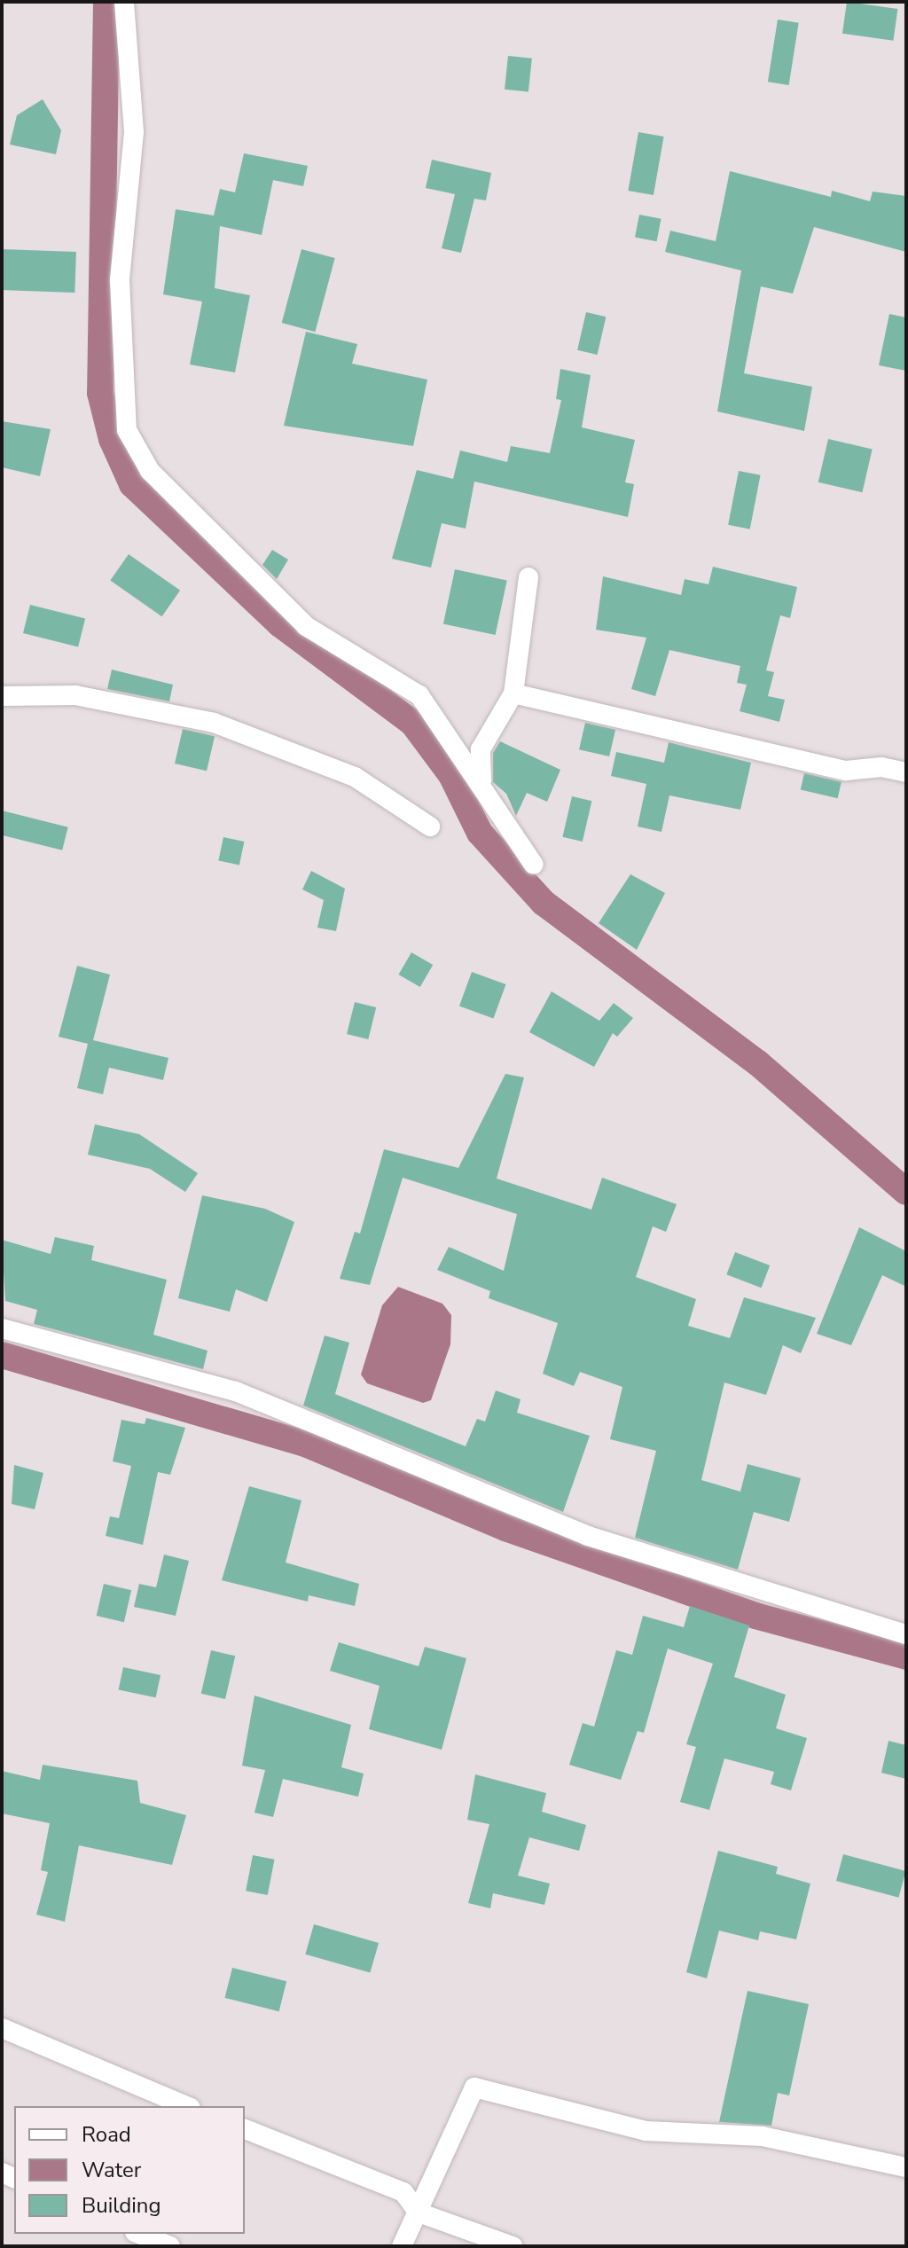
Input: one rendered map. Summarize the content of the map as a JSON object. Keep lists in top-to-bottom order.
{
  "legend": ["Road", "Water", "Building"]
}
